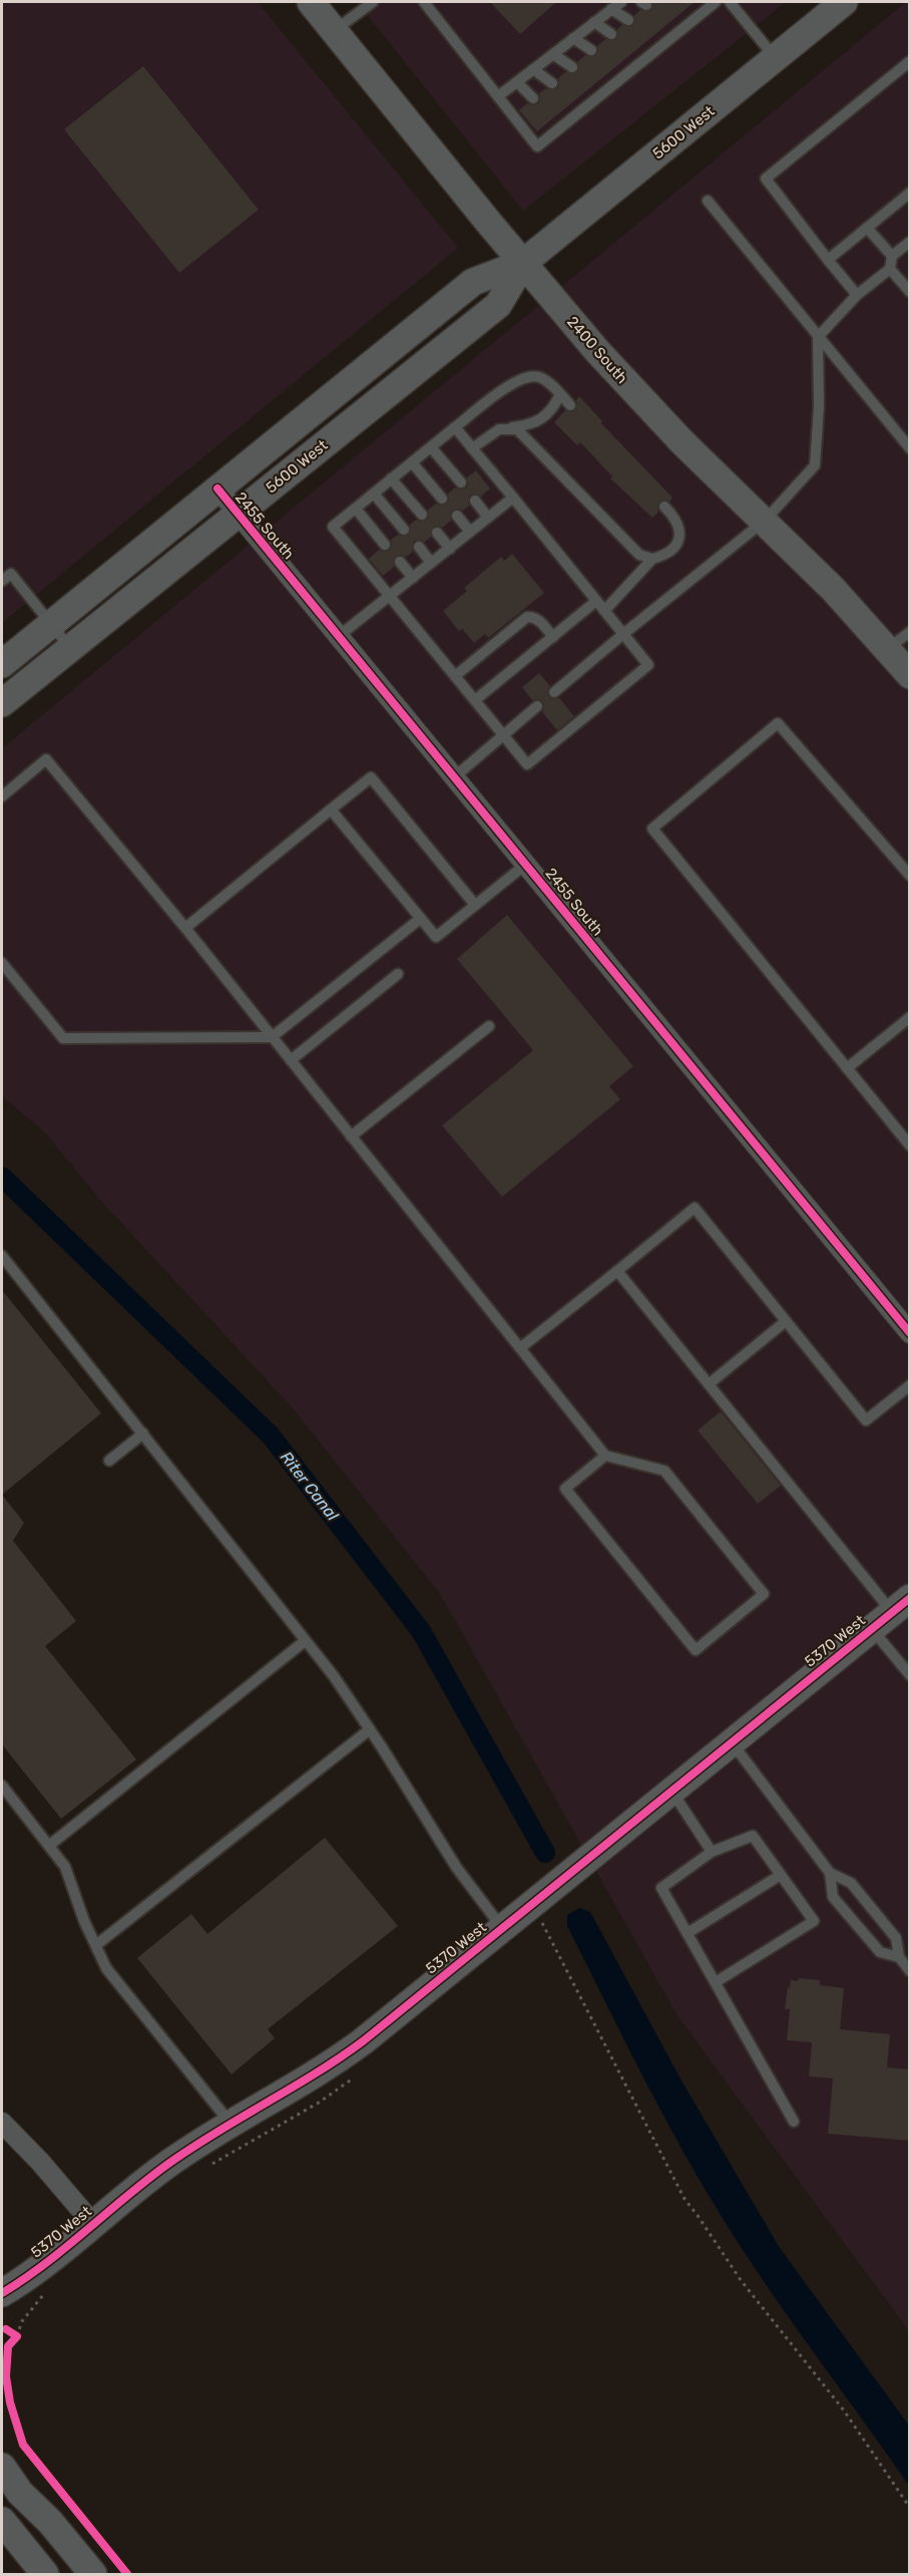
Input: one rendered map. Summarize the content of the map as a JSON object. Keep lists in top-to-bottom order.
{
  "streets": {
    "street": [
      "5600 West",
      "2400 South",
      "2455 South",
      "5370 West"
    ]
  },
  "crossings": [
    ["5600 West", "2400 South"],
    ["5600 West", "2455 South"]
  ],
  "water": ["Riter Canal"]
}
